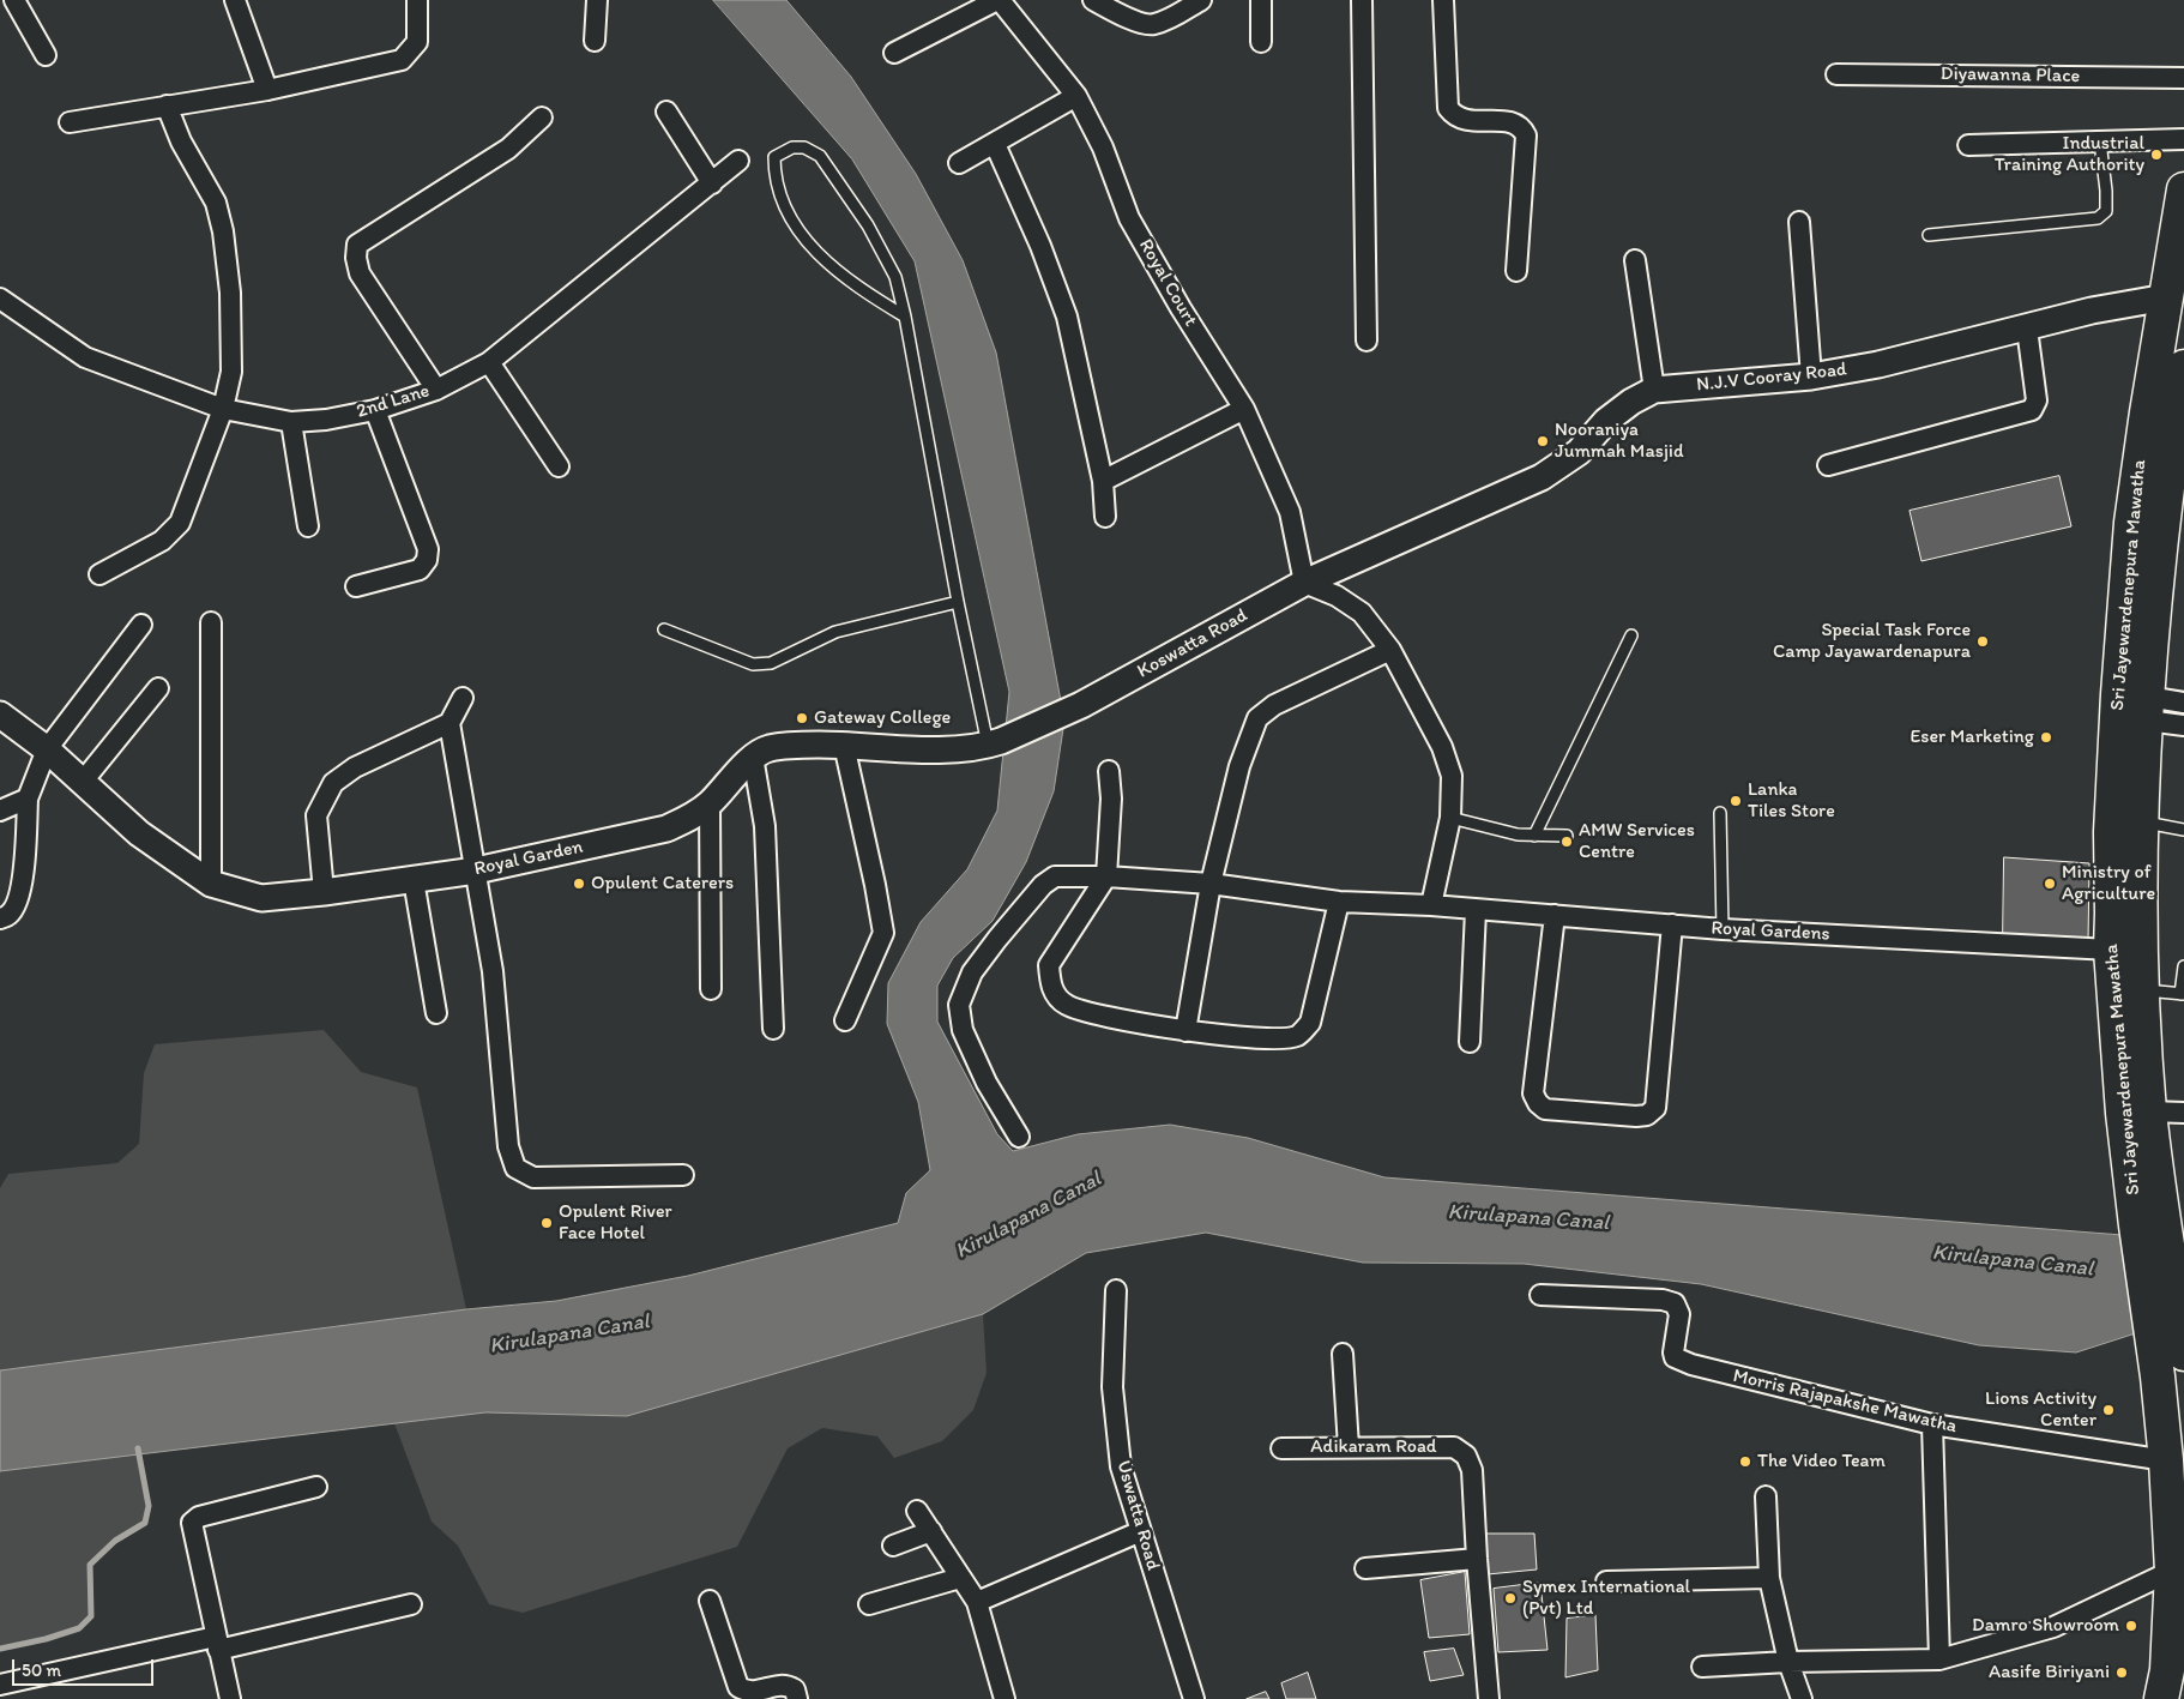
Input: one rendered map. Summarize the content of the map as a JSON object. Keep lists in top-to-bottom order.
{
  "streets": {
    "highway": ["Sri Jayewardenepura Mawatha"],
    "street": [
      "Diyawanna Place",
      "Royal Court",
      "N.J.V Cooray Road",
      "2nd Lane",
      "Koswatta Road",
      "Royal Garden",
      "Royal Gardens",
      "Morris Rajapakshe Mawatha",
      "Adikaram Road",
      "Uswatta Road"
    ]
  },
  "crossings": [
    ["Royal Court", "Koswatta Road"],
    ["N.J.V Cooray Road", "Sri Jayewardenepura Mawatha"],
    ["N.J.V Cooray Road", "Koswatta Road"],
    ["Sri Jayewardenepura Mawatha", "Royal Gardens"],
    ["Sri Jayewardenepura Mawatha", "Morris Rajapakshe Mawatha"],
    ["Koswatta Road", "Royal Garden"]
  ],
  "water": ["Kirulapana Canal"],
  "places": [
    "Industrial Training Authority",
    "Nooraniya Jummah Masjid",
    "Special Task Force Camp Jayawardenapura",
    "Gateway College",
    "Eser Marketing",
    "Lanka Tiles Store",
    "AMW Services Centre",
    "Opulent Caterers",
    "Ministry of Agriculture",
    "Opulent River Face Hotel",
    "Lions Activity Center",
    "The Video Team",
    "Symex International (Pvt) Ltd",
    "Damro Showroom",
    "Aasife Biriyani"
  ],
  "scale_bar": "50 m"
}
